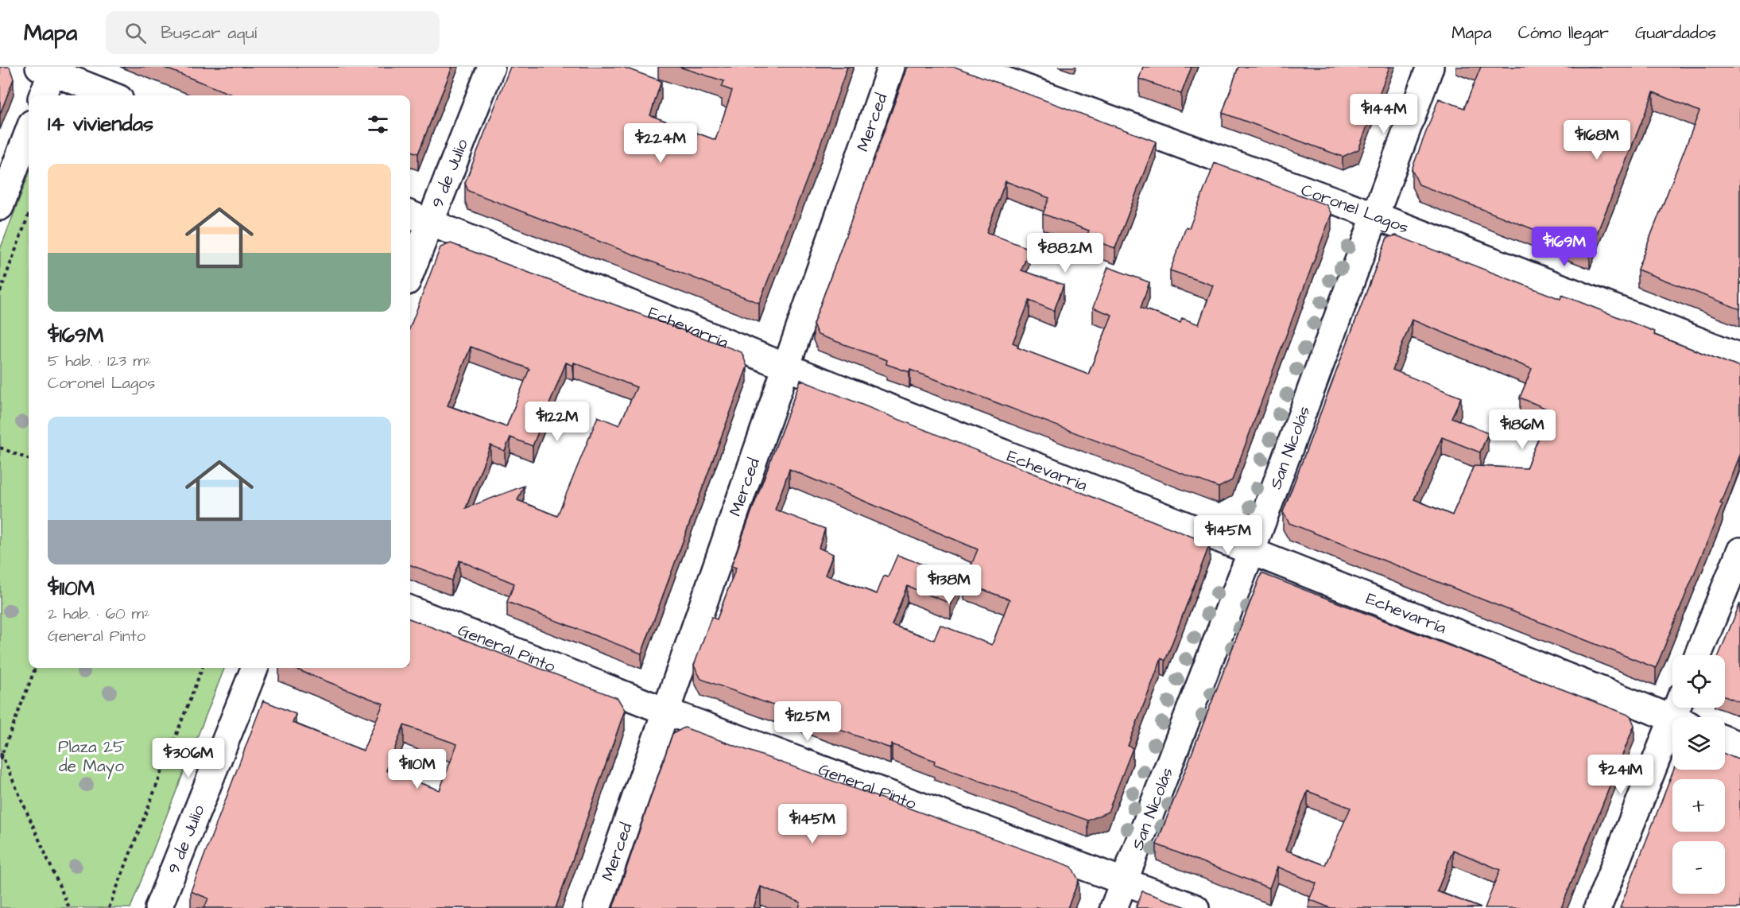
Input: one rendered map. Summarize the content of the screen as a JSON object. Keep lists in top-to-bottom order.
{
  "streets": {
    "street": [
      "Merced",
      "9 de Julio",
      "Coronel Lagos",
      "Echevarría",
      "San Nicolás",
      "General Pinto"
    ]
  },
  "crossings": [
    ["Merced", "Echevarría"],
    ["Merced", "General Pinto"],
    ["9 de Julio", "Echevarría"],
    ["Coronel Lagos", "San Nicolás"],
    ["Echevarría", "San Nicolás"],
    ["San Nicolás", "General Pinto"]
  ],
  "parks": ["Plaza 25 de Mayo"],
  "page": {
    "header": "Mapa",
    "search": "Buscar aquí",
    "nav": ["Mapa", "Cómo llegar", "Guardados"],
    "price": [
      "$144M",
      "$168M",
      "$224M",
      "$169M",
      "$88.2M",
      "$122M",
      "$186M",
      "$145M",
      "$138M",
      "$125M",
      "$306M",
      "$110M",
      "$241M",
      "$145M"
    ],
    "heading": "14 viviendas",
    "list": [
      {
        "name": "$169M",
        "note": "5 hab. · 123 m² · Coronel Lagos"
      },
      {
        "name": "$110M",
        "note": "2 hab. · 60 m² · General Pinto"
      }
    ],
    "map_buttons": ["+", "−"]
  }
}
